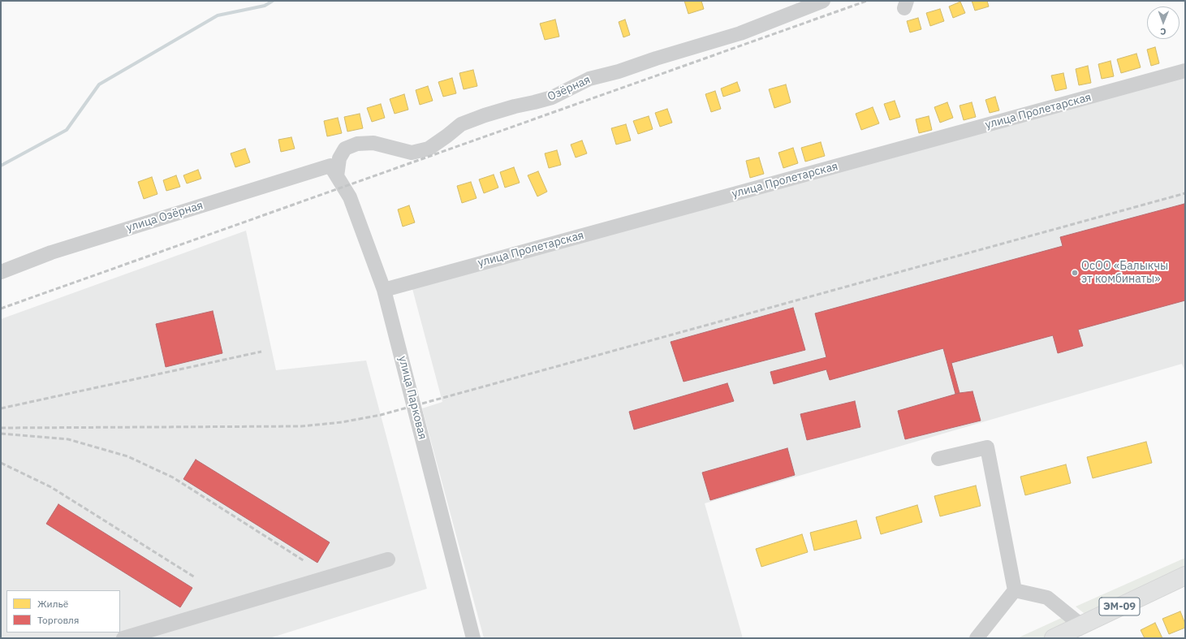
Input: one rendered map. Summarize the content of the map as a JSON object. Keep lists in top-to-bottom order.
{
  "streets": {
    "highway": ["ЭМ-09"],
    "street": [
      "Озёрная",
      "улица Пролетарская",
      "улица Озёрная",
      "улица Парковая"
    ]
  },
  "crossings": [
    ["Озёрная", "улица Озёрная"],
    ["Озёрная", "улица Парковая"],
    ["улица Пролетарская", "улица Парковая"],
    ["улица Озёрная", "улица Парковая"]
  ],
  "places": ["ОсОО «Балыкчы эт комбинаты»"],
  "legend": ["Жильё", "Торговля"],
  "north": "bottom"
}
